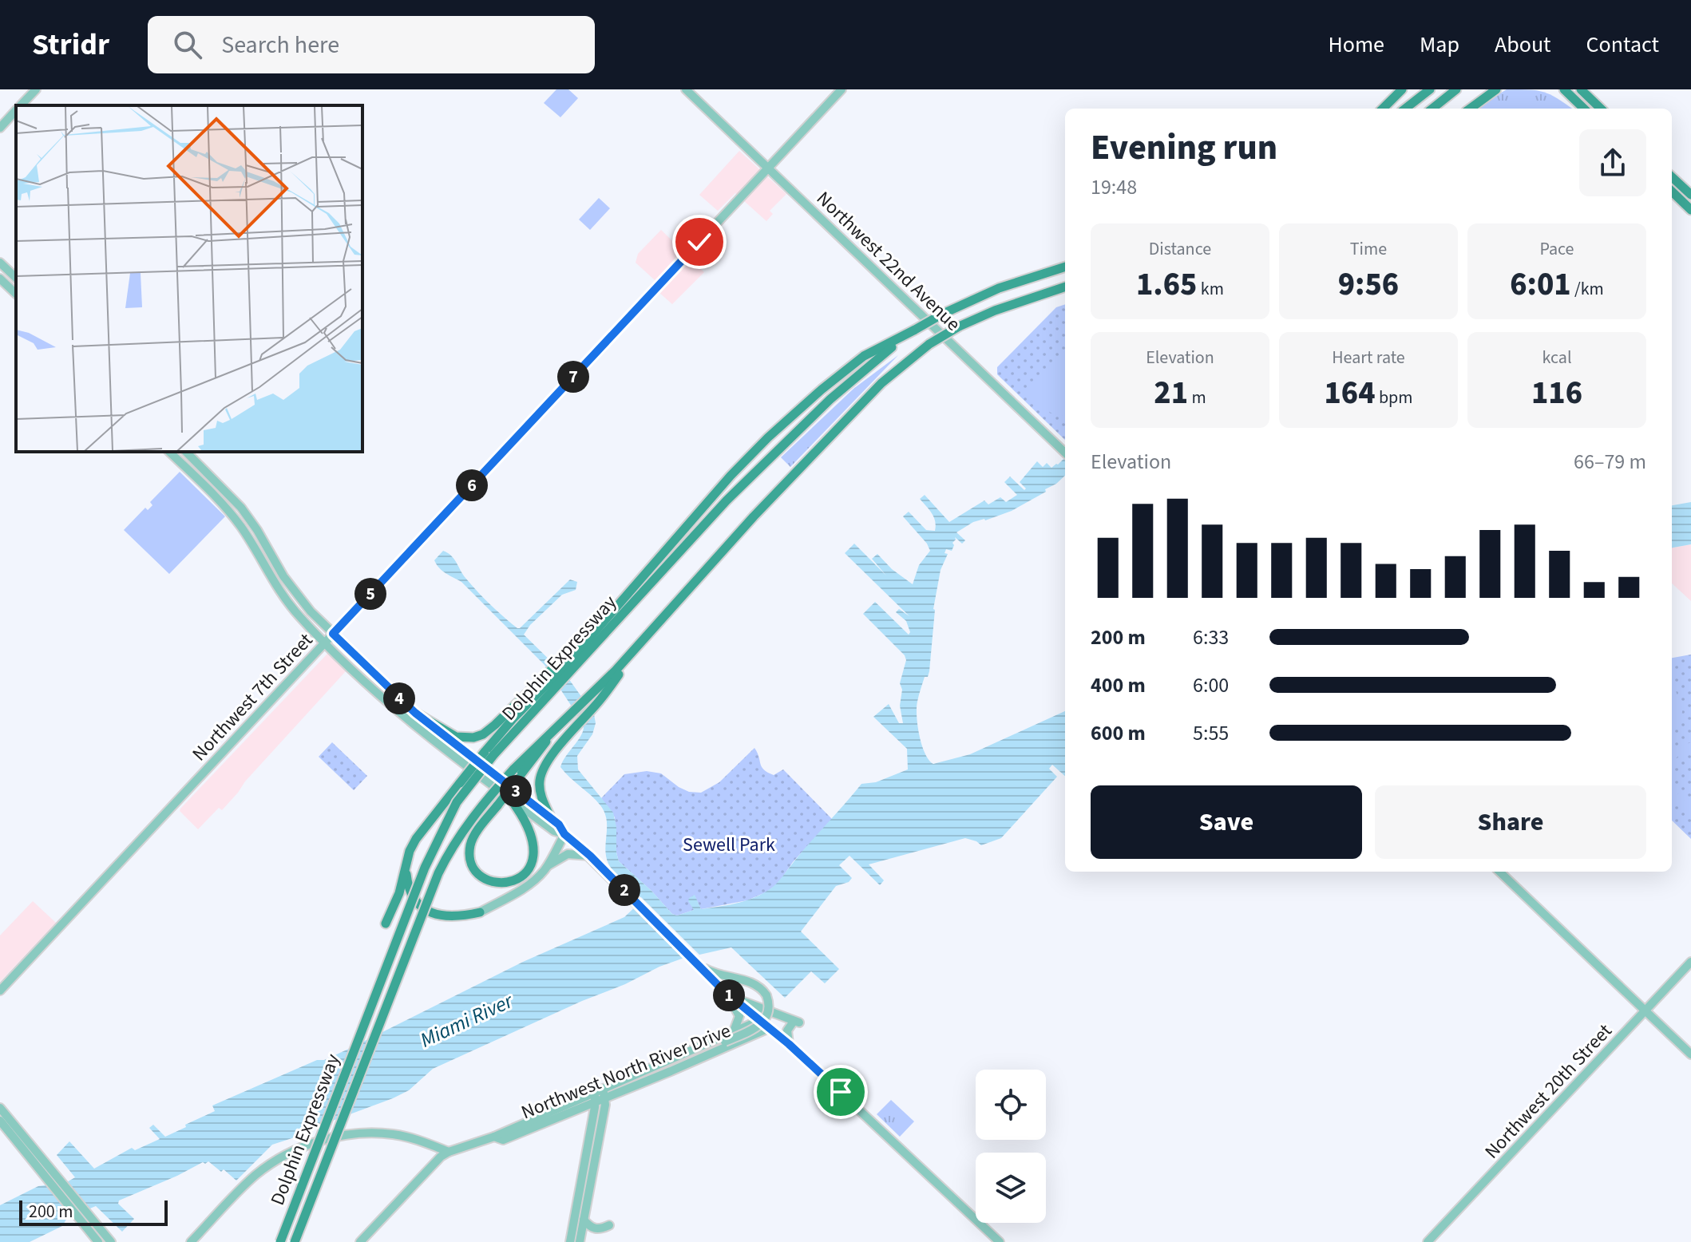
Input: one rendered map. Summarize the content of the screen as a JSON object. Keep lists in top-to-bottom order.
{
  "streets": {
    "highway": ["Dolphin Expressway"],
    "main road": [
      "Northwest 22nd Avenue",
      "Northwest 7th Street",
      "Northwest North River Drive",
      "Northwest 20th Street"
    ]
  },
  "crossings": [
    ["Northwest 22nd Avenue", "Northwest 7th Street"]
  ],
  "water": ["Miami River"],
  "parks": ["Sewell Park"],
  "scale_bar": "200 m",
  "page": {
    "header": "Stridr",
    "search": "Search here",
    "nav": [
      "Home",
      "Map",
      "About",
      "Contact"
    ],
    "heading": ["Evening run", "19:48"],
    "stats": [
      ["Distance", "1.65 km"],
      ["Time", "9:56"],
      ["Pace", "6:01 /km"],
      ["Elevation", "21 m"],
      ["Heart rate", "164 bpm"],
      ["kcal", "116"]
    ],
    "pins": [
      "7",
      "6",
      "5",
      "4",
      "3",
      "2",
      "1"
    ],
    "chart": ["Elevation", "66–79 m"],
    "list": [
      {
        "name": "200 m",
        "note": "6:33"
      },
      {
        "name": "400 m",
        "note": "6:00"
      },
      {
        "name": "600 m",
        "note": "5:55"
      }
    ],
    "buttons": ["Save", "Share"],
    "scale": "200 m"
  }
}
